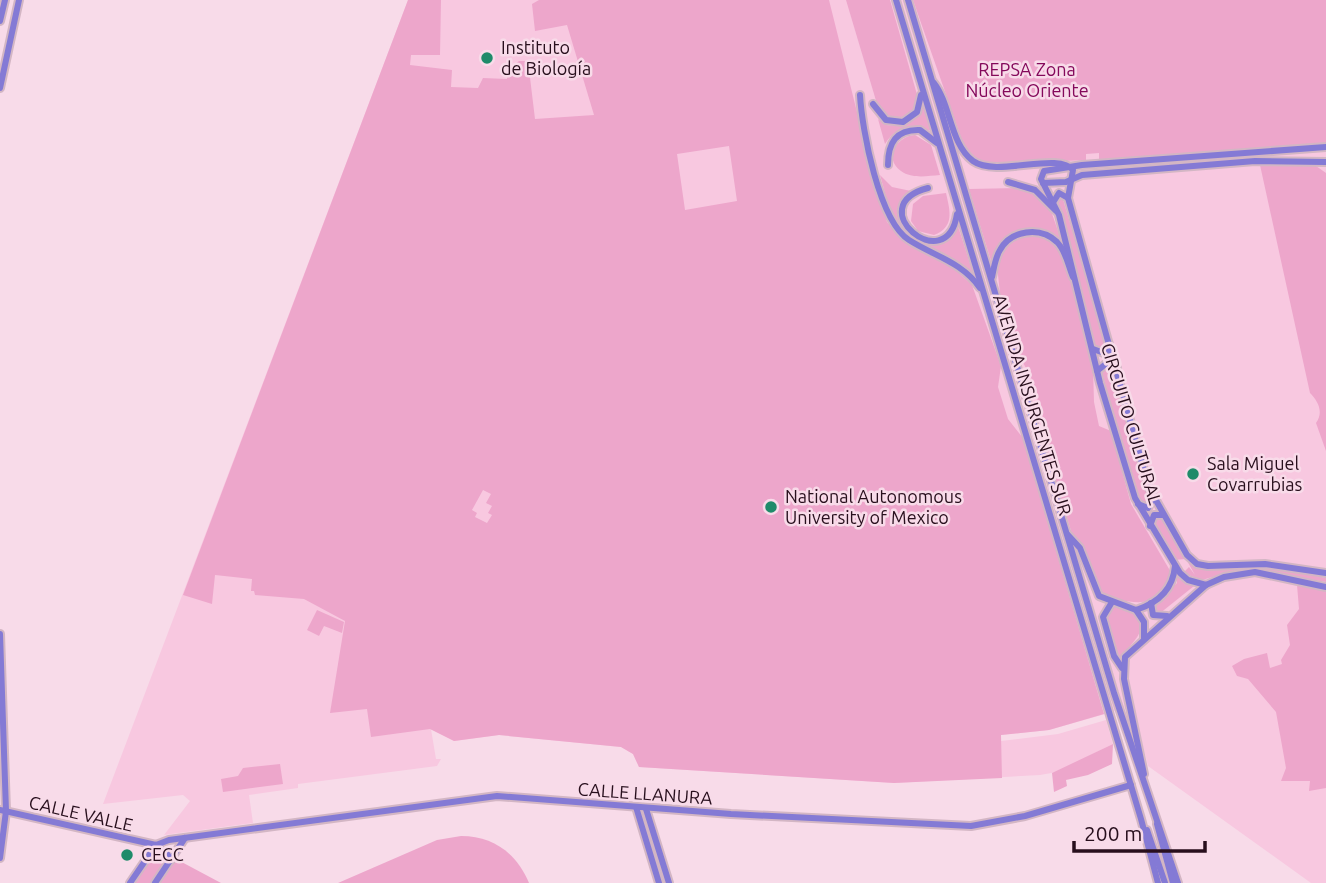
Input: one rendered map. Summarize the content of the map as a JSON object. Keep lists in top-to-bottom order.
{
  "streets": {
    "street": [
      "AVENIDA INSURGENTES SUR",
      "CIRCUITO CULTURAL",
      "CALLE LLANURA",
      "CALLE VALLE"
    ]
  },
  "crossings": [
    ["AVENIDA INSURGENTES SUR", "CALLE LLANURA"],
    ["CALLE LLANURA", "CALLE VALLE"]
  ],
  "parks": ["REPSA Zona Núcleo Oriente"],
  "places": [
    "Instituto de Biología",
    "Sala Miguel Covarrubias",
    "National Autonomous University of Mexico",
    "CECC"
  ],
  "scale_bar": "200 m"
}
